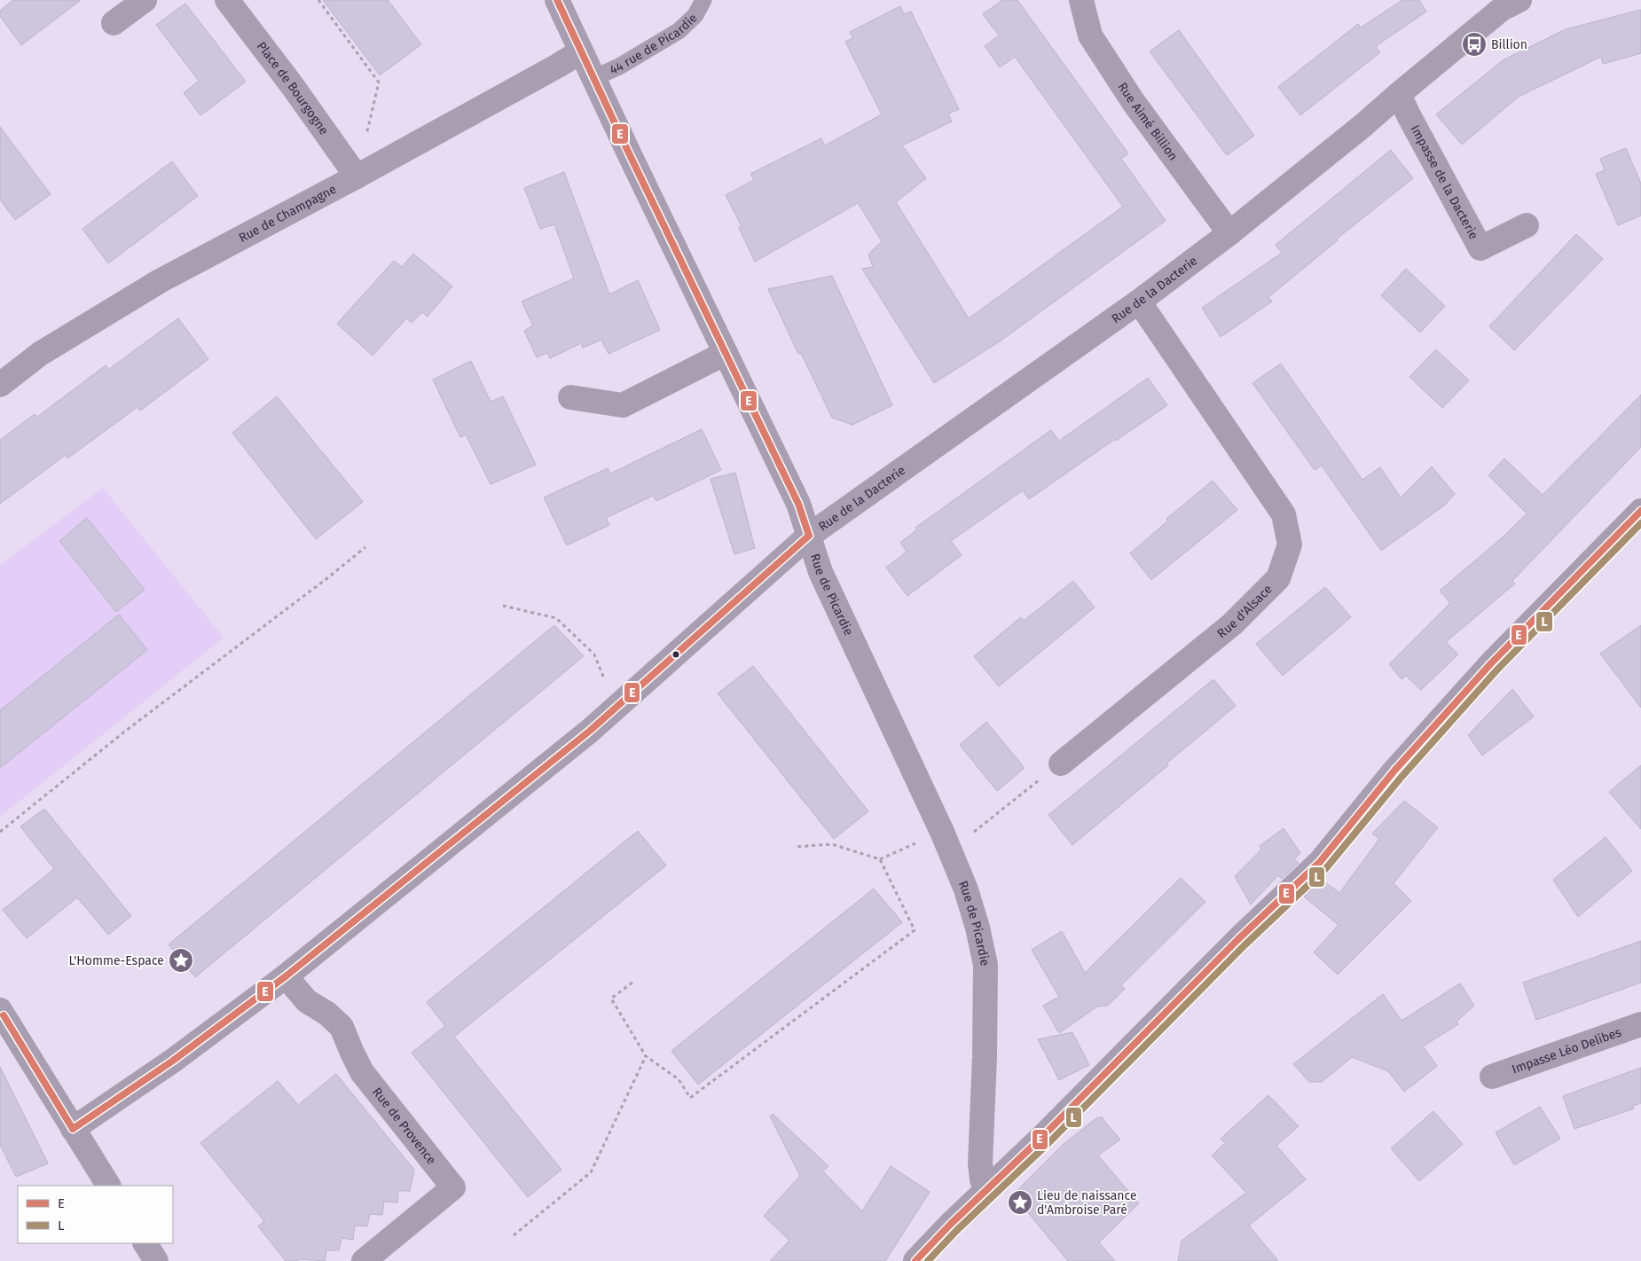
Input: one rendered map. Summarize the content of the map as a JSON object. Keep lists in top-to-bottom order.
{
  "streets": {
    "street": [
      "Place de Bourgogne",
      "Rue Aimé Billion",
      "Impasse de la Dacterie",
      "Rue de Champagne",
      "Rue de la Dacterie",
      "Rue de Picardie",
      "Rue d'Alsace",
      "Impasse Léo Delibes",
      "Rue de Provence"
    ],
    "lane": ["44 rue de Picardie"]
  },
  "crossings": [
    ["44 rue de Picardie", "Rue de Picardie"],
    ["Place de Bourgogne", "Rue de Champagne"],
    ["Rue Aimé Billion", "Rue de la Dacterie"],
    ["Impasse de la Dacterie", "Rue de la Dacterie"],
    ["Rue de Champagne", "Rue de Picardie"],
    ["Rue de la Dacterie", "Rue de Picardie"],
    ["Rue de la Dacterie", "Rue d'Alsace"],
    ["Rue de la Dacterie", "Rue de Provence"]
  ],
  "places": {
    "bus stop": ["Billion"],
    "place": ["L'Homme-Espace", "Lieu de naissance d'Ambroise Paré"]
  },
  "lines": ["transit line E", "transit line L"],
  "legend": ["E", "L"]
}
